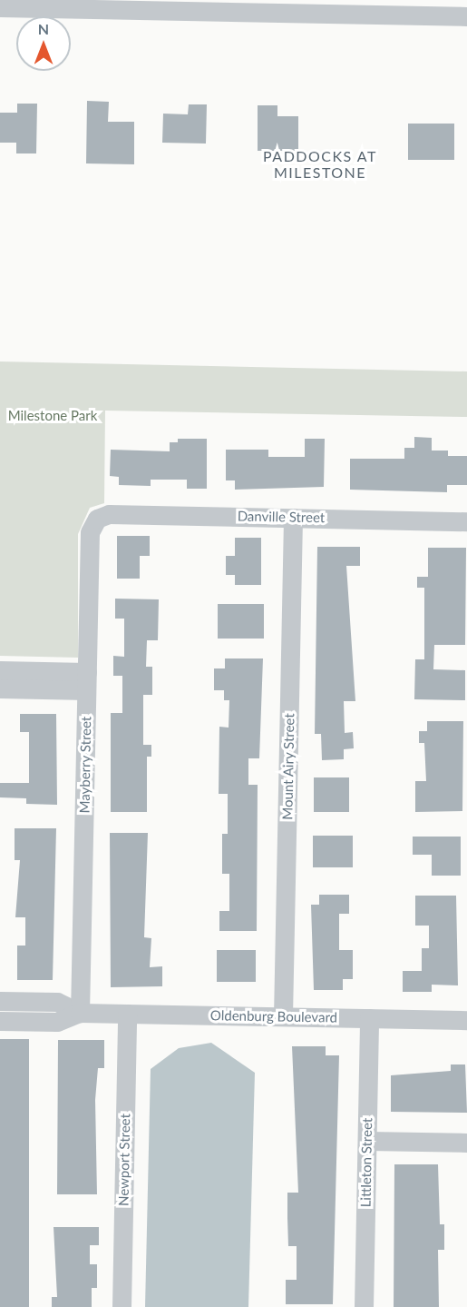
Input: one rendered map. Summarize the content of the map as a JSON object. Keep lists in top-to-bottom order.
{
  "streets": {
    "street": [
      "Danville Street",
      "Mayberry Street",
      "Mount Airy Street",
      "Oldenburg Boulevard",
      "Newport Street",
      "Littleton Street"
    ]
  },
  "crossings": [
    ["Danville Street", "Mayberry Street"],
    ["Danville Street", "Mount Airy Street"],
    ["Mayberry Street", "Oldenburg Boulevard"],
    ["Mount Airy Street", "Oldenburg Boulevard"],
    ["Oldenburg Boulevard", "Newport Street"],
    ["Oldenburg Boulevard", "Littleton Street"]
  ],
  "districts": ["PADDOCKS AT MILESTONE"],
  "parks": ["Milestone Park"],
  "north": "top"
}
